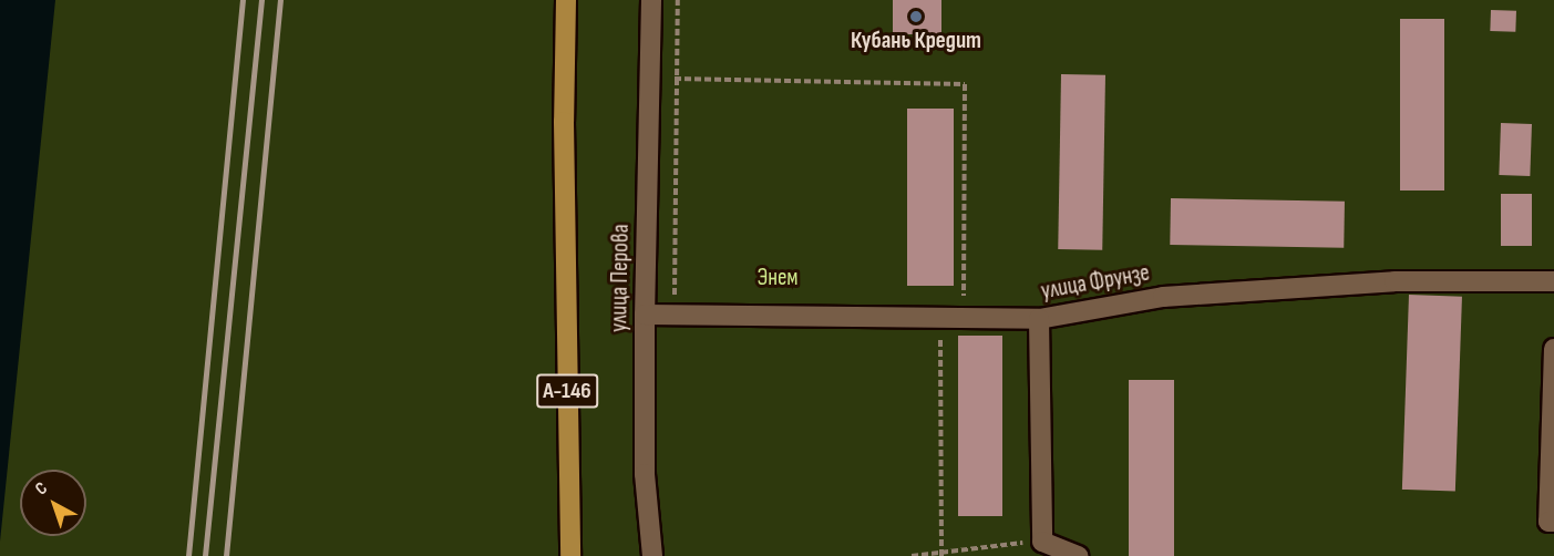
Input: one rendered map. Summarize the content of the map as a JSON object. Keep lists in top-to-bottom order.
{
  "streets": {
    "highway": ["А-146"],
    "street": ["улица Перова", "улица Фрунзе"]
  },
  "crossings": [
    ["улица Перова", "улица Фрунзе"]
  ],
  "parks": ["Энем"],
  "places": ["Кубань Кредит"],
  "north": "top left"
}
